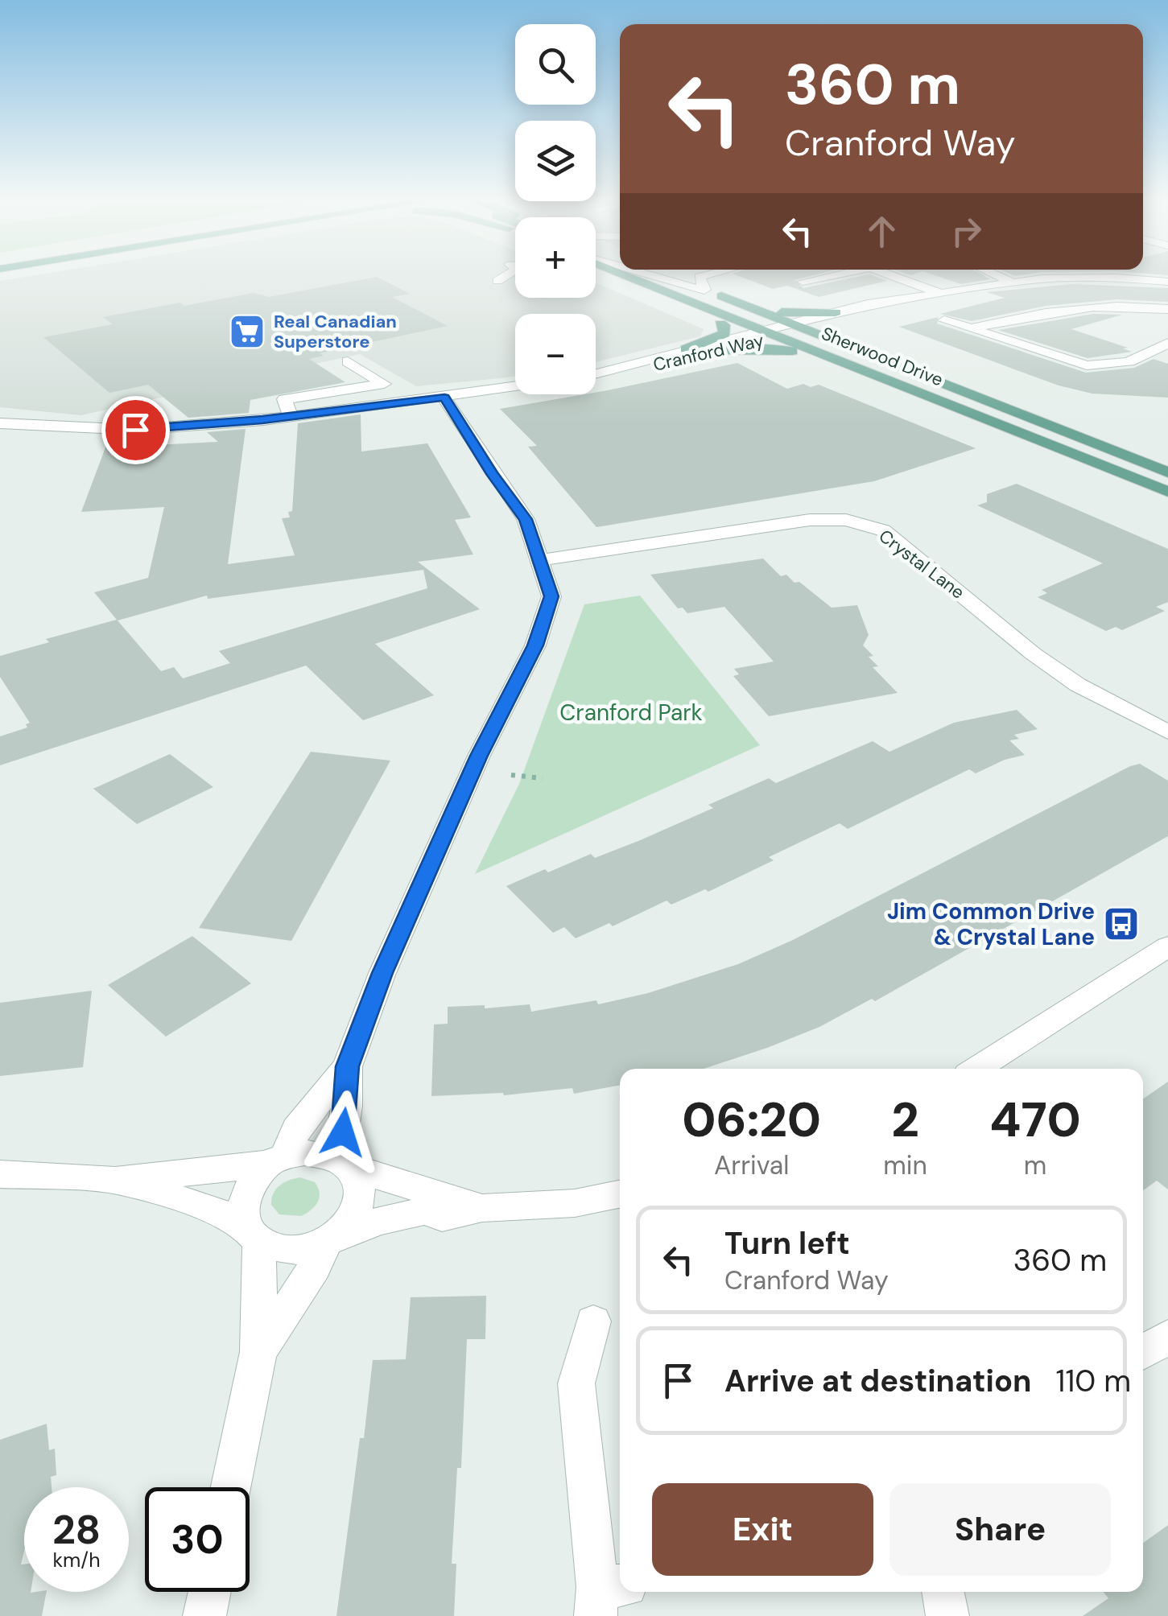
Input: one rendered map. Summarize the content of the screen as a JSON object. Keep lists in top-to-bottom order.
{
  "streets": {
    "main road": ["Sherwood Drive"],
    "street": ["Cranford Way", "Crystal Lane"]
  },
  "crossings": [
    ["Cranford Way", "Sherwood Drive"]
  ],
  "parks": ["Cranford Park"],
  "places": {
    "supermarket": ["Real Canadian Superstore"],
    "bus stop": ["Jim Common Drive & Crystal Lane"]
  },
  "page": {
    "map_buttons": ["+", "−"],
    "turn": ["360 m", "Cranford Way"],
    "eta": [
      "06:20",
      "Arrival",
      "2",
      "min",
      "470",
      "m"
    ],
    "list": [
      {
        "name": "Turn left",
        "note": "Cranford Way",
        "value": "360 m"
      },
      {
        "name": "Arrive at destination",
        "value": "110 m"
      }
    ],
    "buttons": ["Exit", "Share"],
    "speed": "28 km/h",
    "limit": "30"
  }
}
